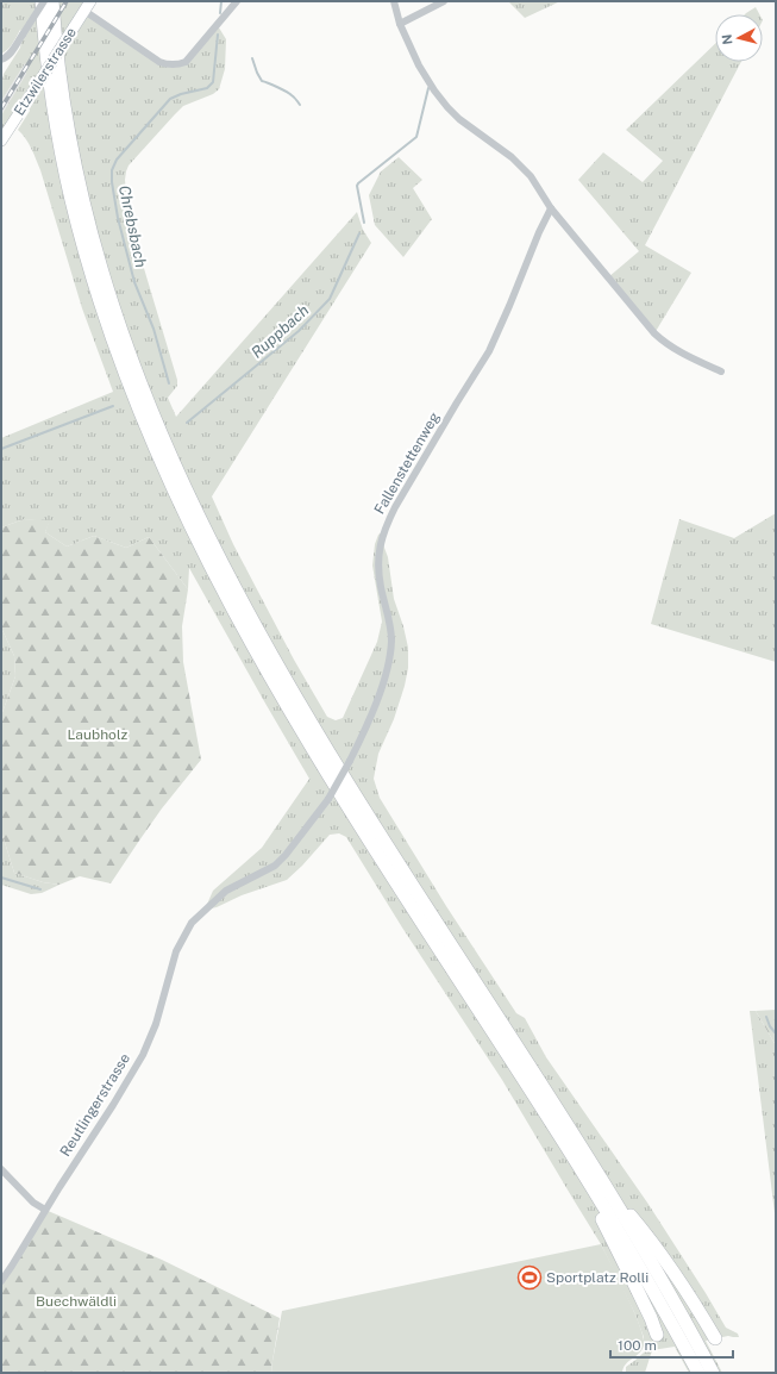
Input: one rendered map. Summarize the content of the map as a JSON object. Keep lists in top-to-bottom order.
{
  "streets": {
    "main road": ["Etzwilerstrasse"],
    "street": ["Fallenstettenweg", "Reutlingerstrasse"]
  },
  "crossings": [
    ["Fallenstettenweg", "Reutlingerstrasse"]
  ],
  "water": ["Chrebsbach", "Ruppbach"],
  "parks": ["Laubholz", "Buechwäldli"],
  "places": {
    "sports": ["Sportplatz Rolli"]
  },
  "scale_bar": "100 m",
  "north": "left"
}
